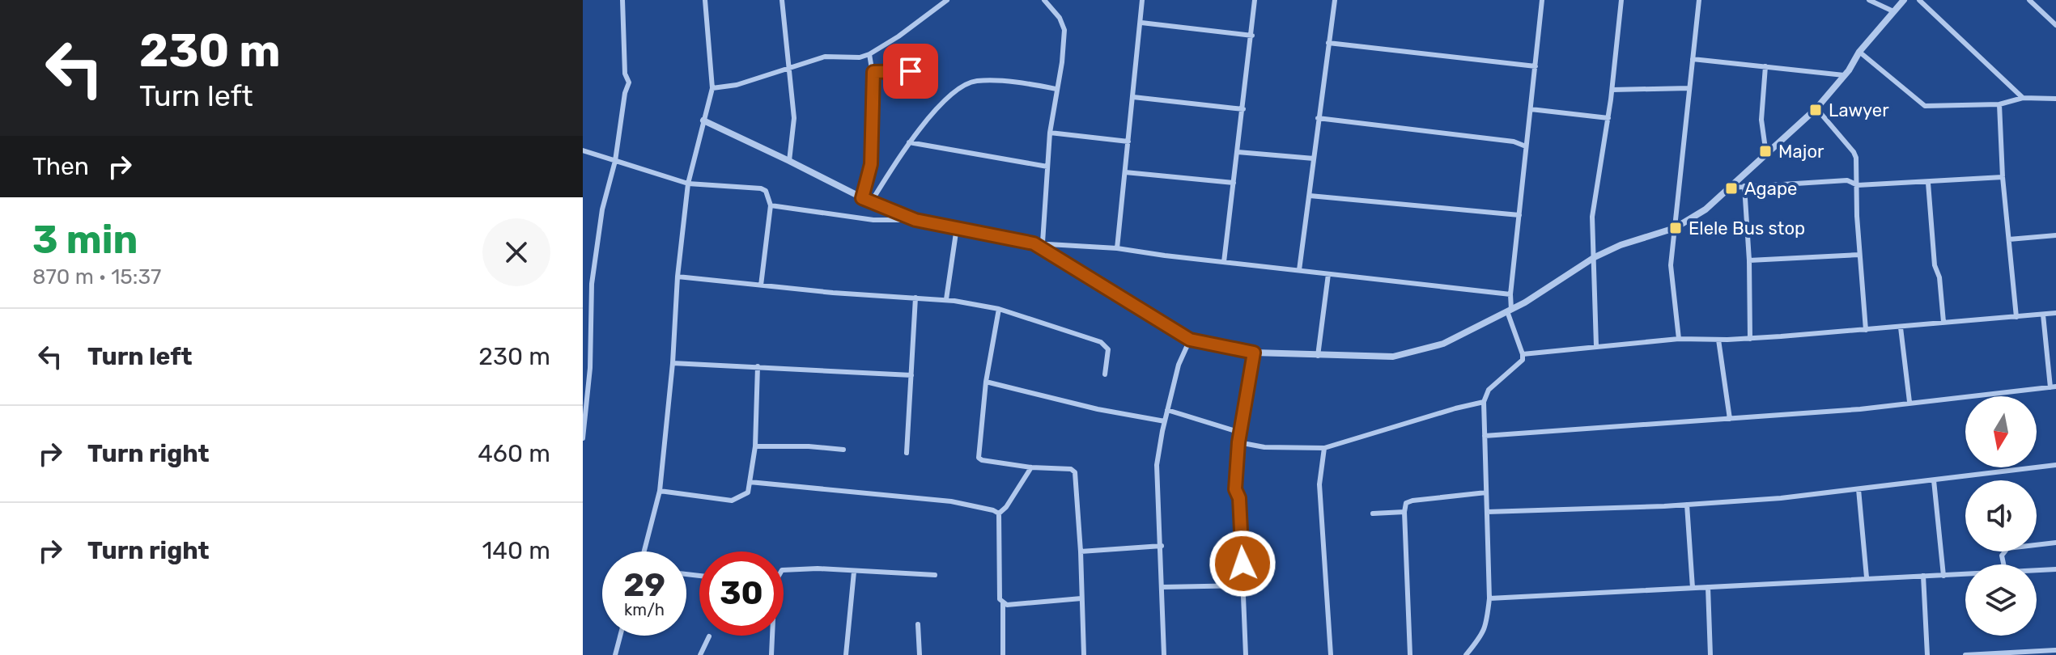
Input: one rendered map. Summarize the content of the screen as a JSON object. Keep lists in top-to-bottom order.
{
  "places": {
    "transit": [
      "Lawyer",
      "Major",
      "Agape",
      "Elele Bus stop"
    ]
  },
  "north": "bottom",
  "page": {
    "turn": ["230 m", "Turn left"],
    "then": "Then",
    "heading": ["3 min", "870 m · 15:37"],
    "list": [
      {
        "name": "Turn left",
        "value": "230 m"
      },
      {
        "name": "Turn right",
        "value": "460 m"
      },
      {
        "name": "Turn right",
        "value": "140 m"
      }
    ],
    "speed": "29 km/h",
    "limit": "30"
  }
}
